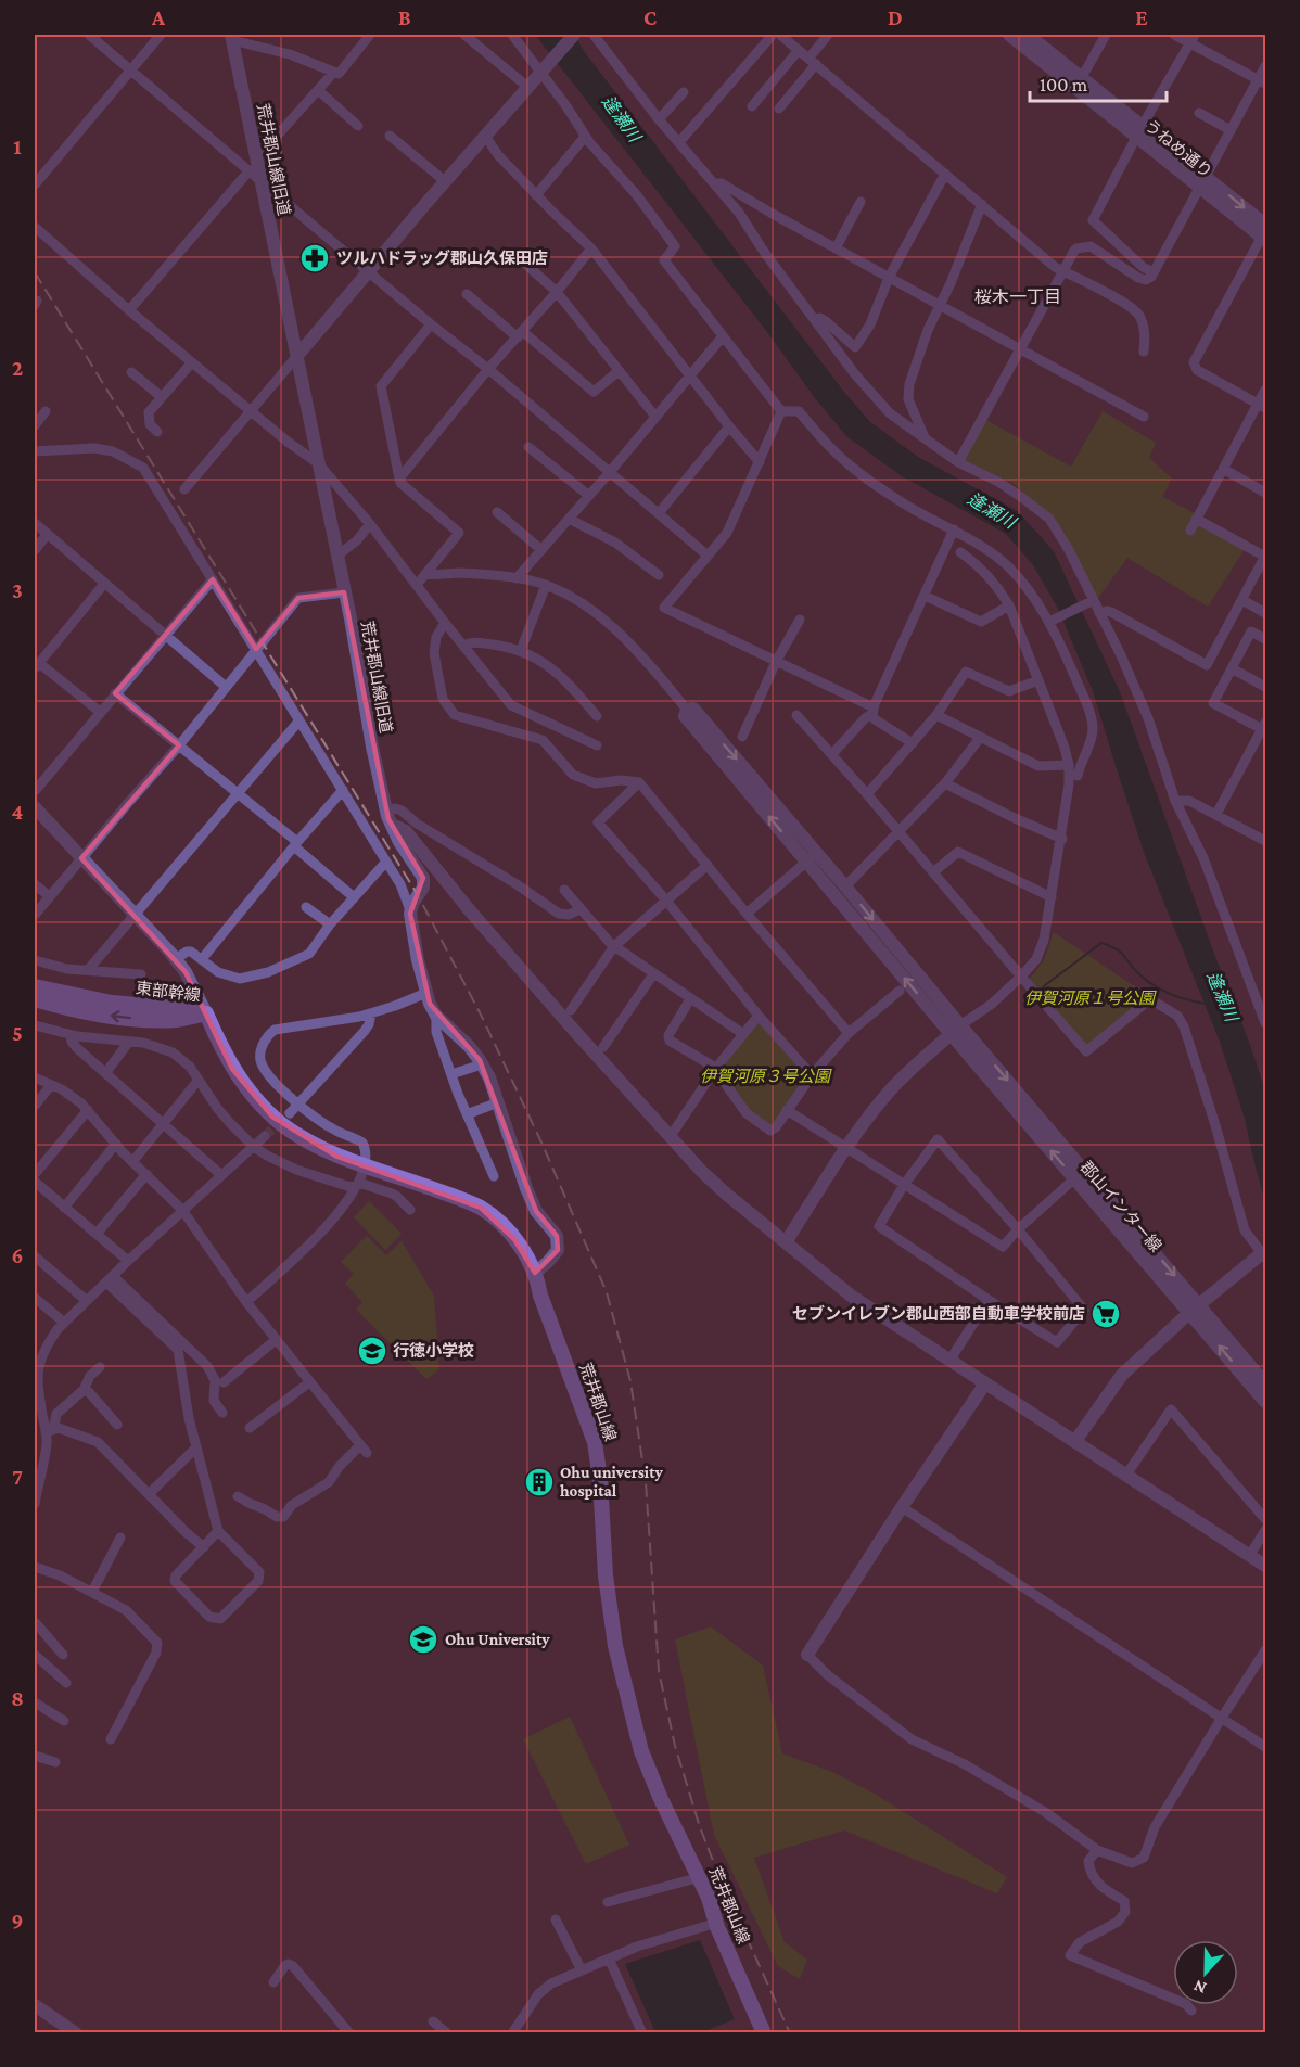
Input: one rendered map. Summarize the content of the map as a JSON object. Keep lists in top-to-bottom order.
{
  "streets": {
    "main road": ["東部幹線", "荒井郡山線"],
    "street": ["うねめ通り", "荒井郡山線旧道", "郡山インター線"]
  },
  "crossings": [
    ["東部幹線", "荒井郡山線"]
  ],
  "districts": ["桜木一丁目"],
  "water": ["逢瀬川"],
  "parks": ["伊賀河原１号公園", "伊賀河原３号公園"],
  "places": {
    "pharmacy": ["ツルハドラッグ郡山久保田店"],
    "supermarket": ["セブンイレブン郡山西部自動車学校前店"],
    "school or university": ["行徳小学校", "Ohu University"],
    "building": ["Ohu university hospital"]
  },
  "scale_bar": "100 m",
  "north": "bottom",
  "grid": {
    "columns": [
      "A",
      "B",
      "C",
      "D",
      "E"
    ],
    "rows": [
      "1",
      "2",
      "3",
      "4",
      "5",
      "6",
      "7",
      "8",
      "9"
    ]
  }
}
